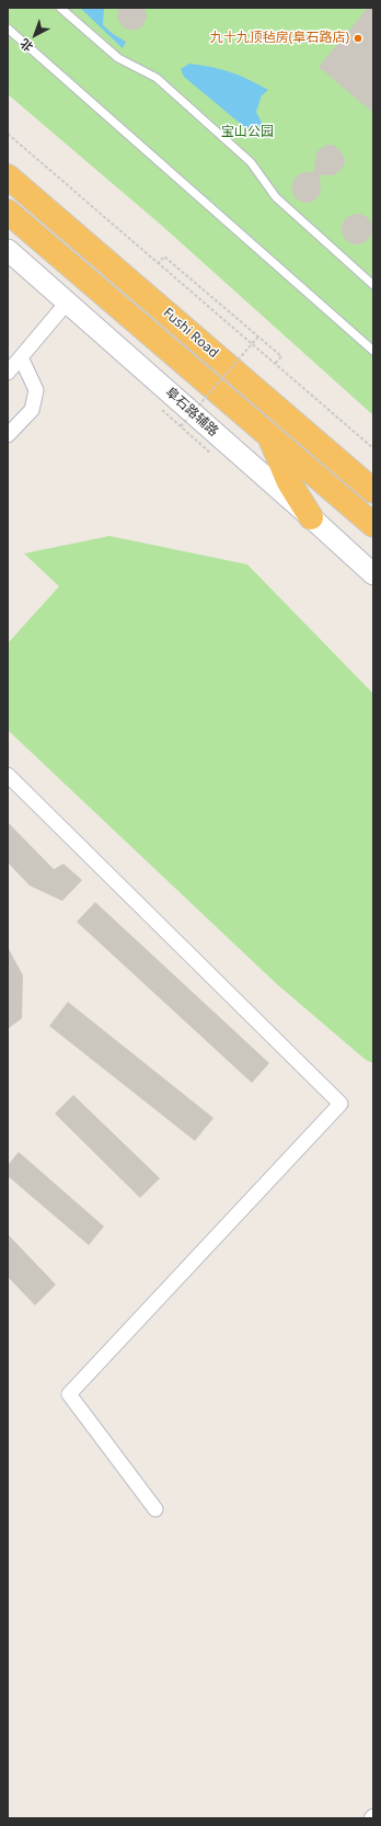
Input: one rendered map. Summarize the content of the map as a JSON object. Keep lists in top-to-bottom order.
{
  "streets": {
    "highway": ["Fushi Road"],
    "main road": ["阜石路辅路"]
  },
  "parks": ["宝山公园"],
  "places": ["九十九顶毡房(阜石路店)"],
  "north": "bottom left"
}
